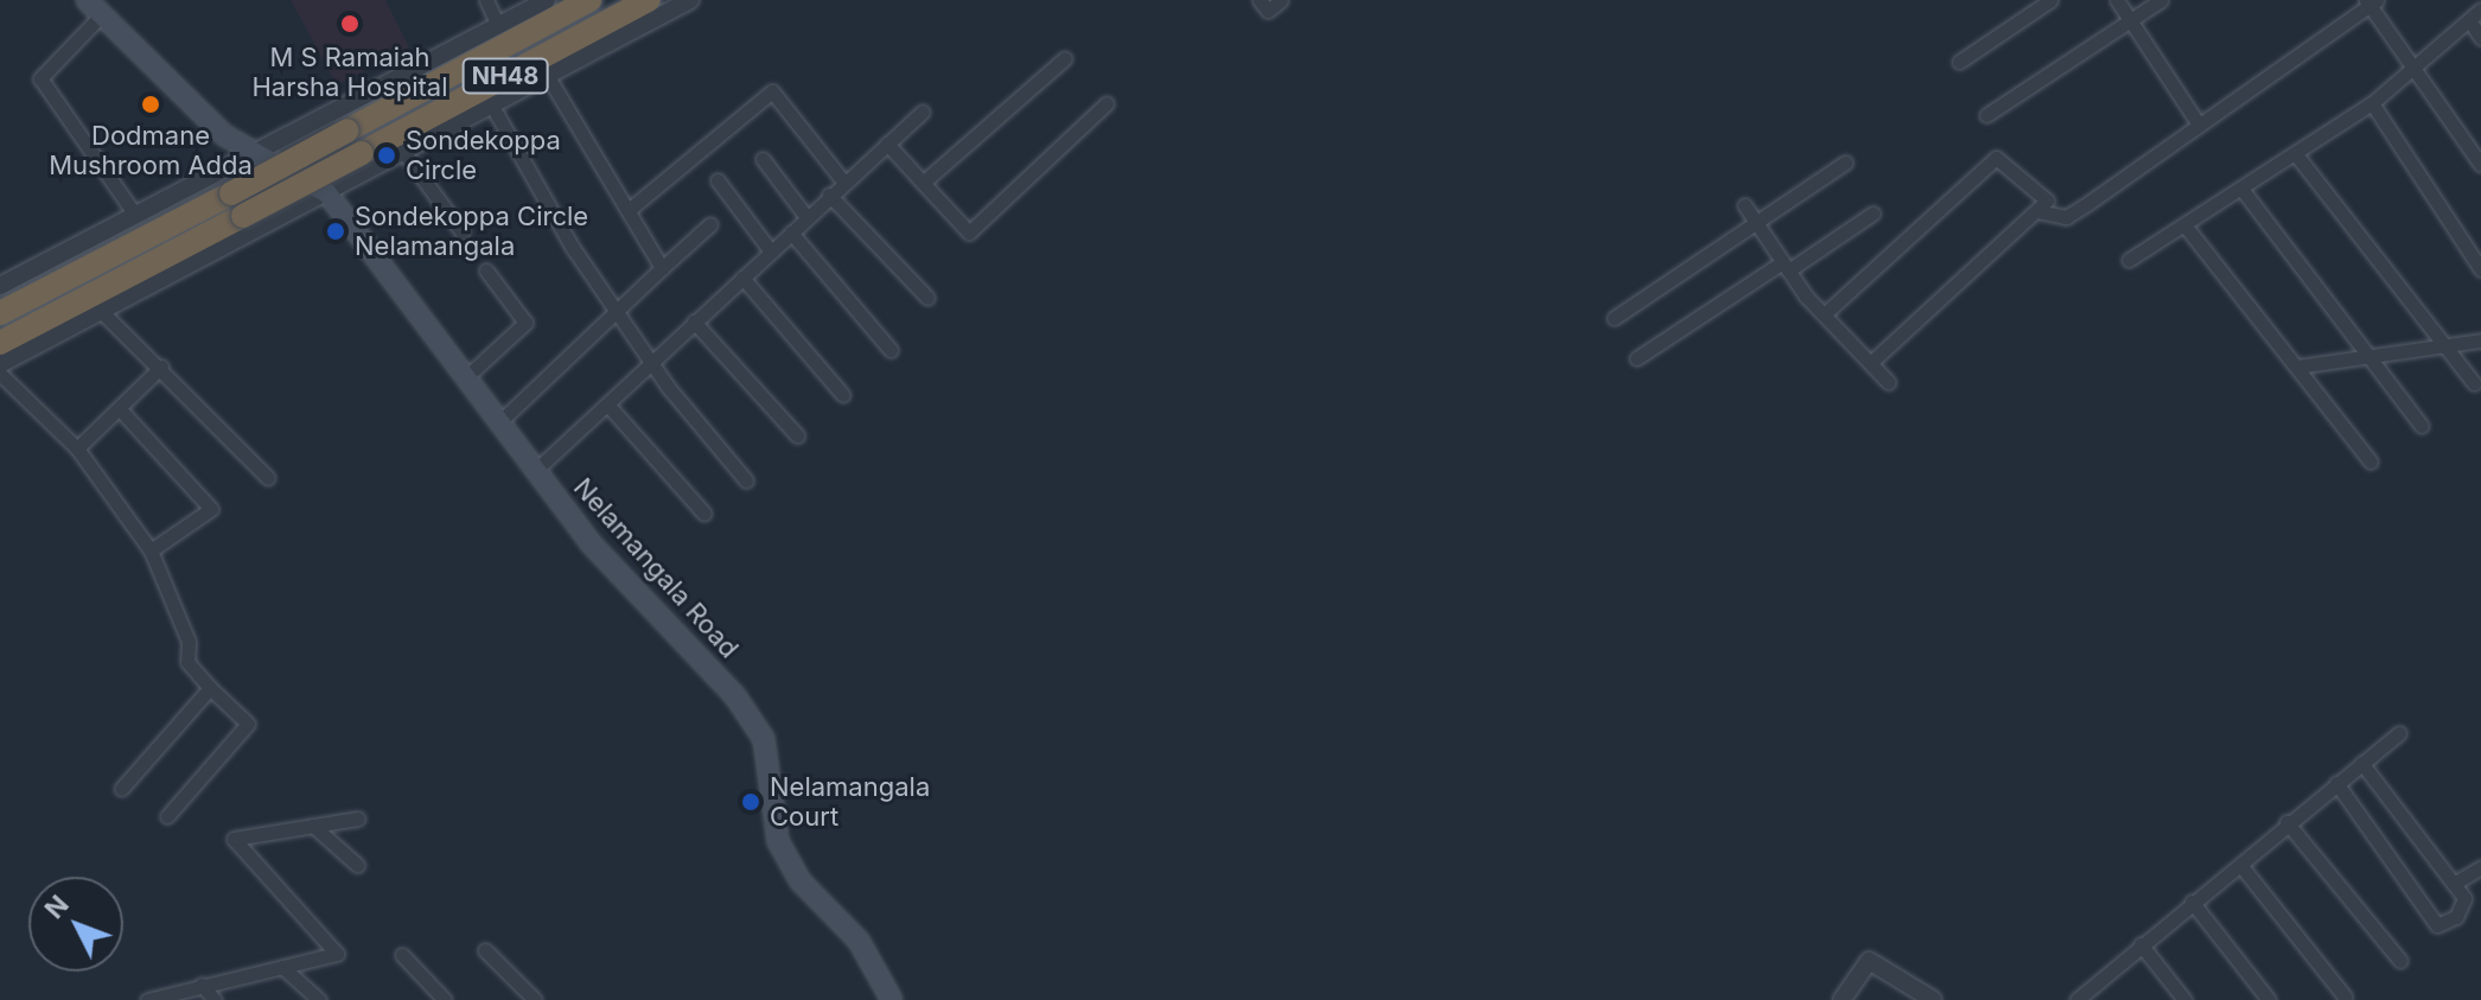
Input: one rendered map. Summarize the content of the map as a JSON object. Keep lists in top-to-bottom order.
{
  "streets": {
    "highway": ["NH48"],
    "main road": ["Nelamangala Road"]
  },
  "places": [
    "M S Ramaiah Harsha Hospital",
    "Dodmane Mushroom Adda",
    "Sondekoppa Circle",
    "Sondekoppa Circle Nelamangala",
    "Nelamangala Court"
  ],
  "north": "top left"
}
